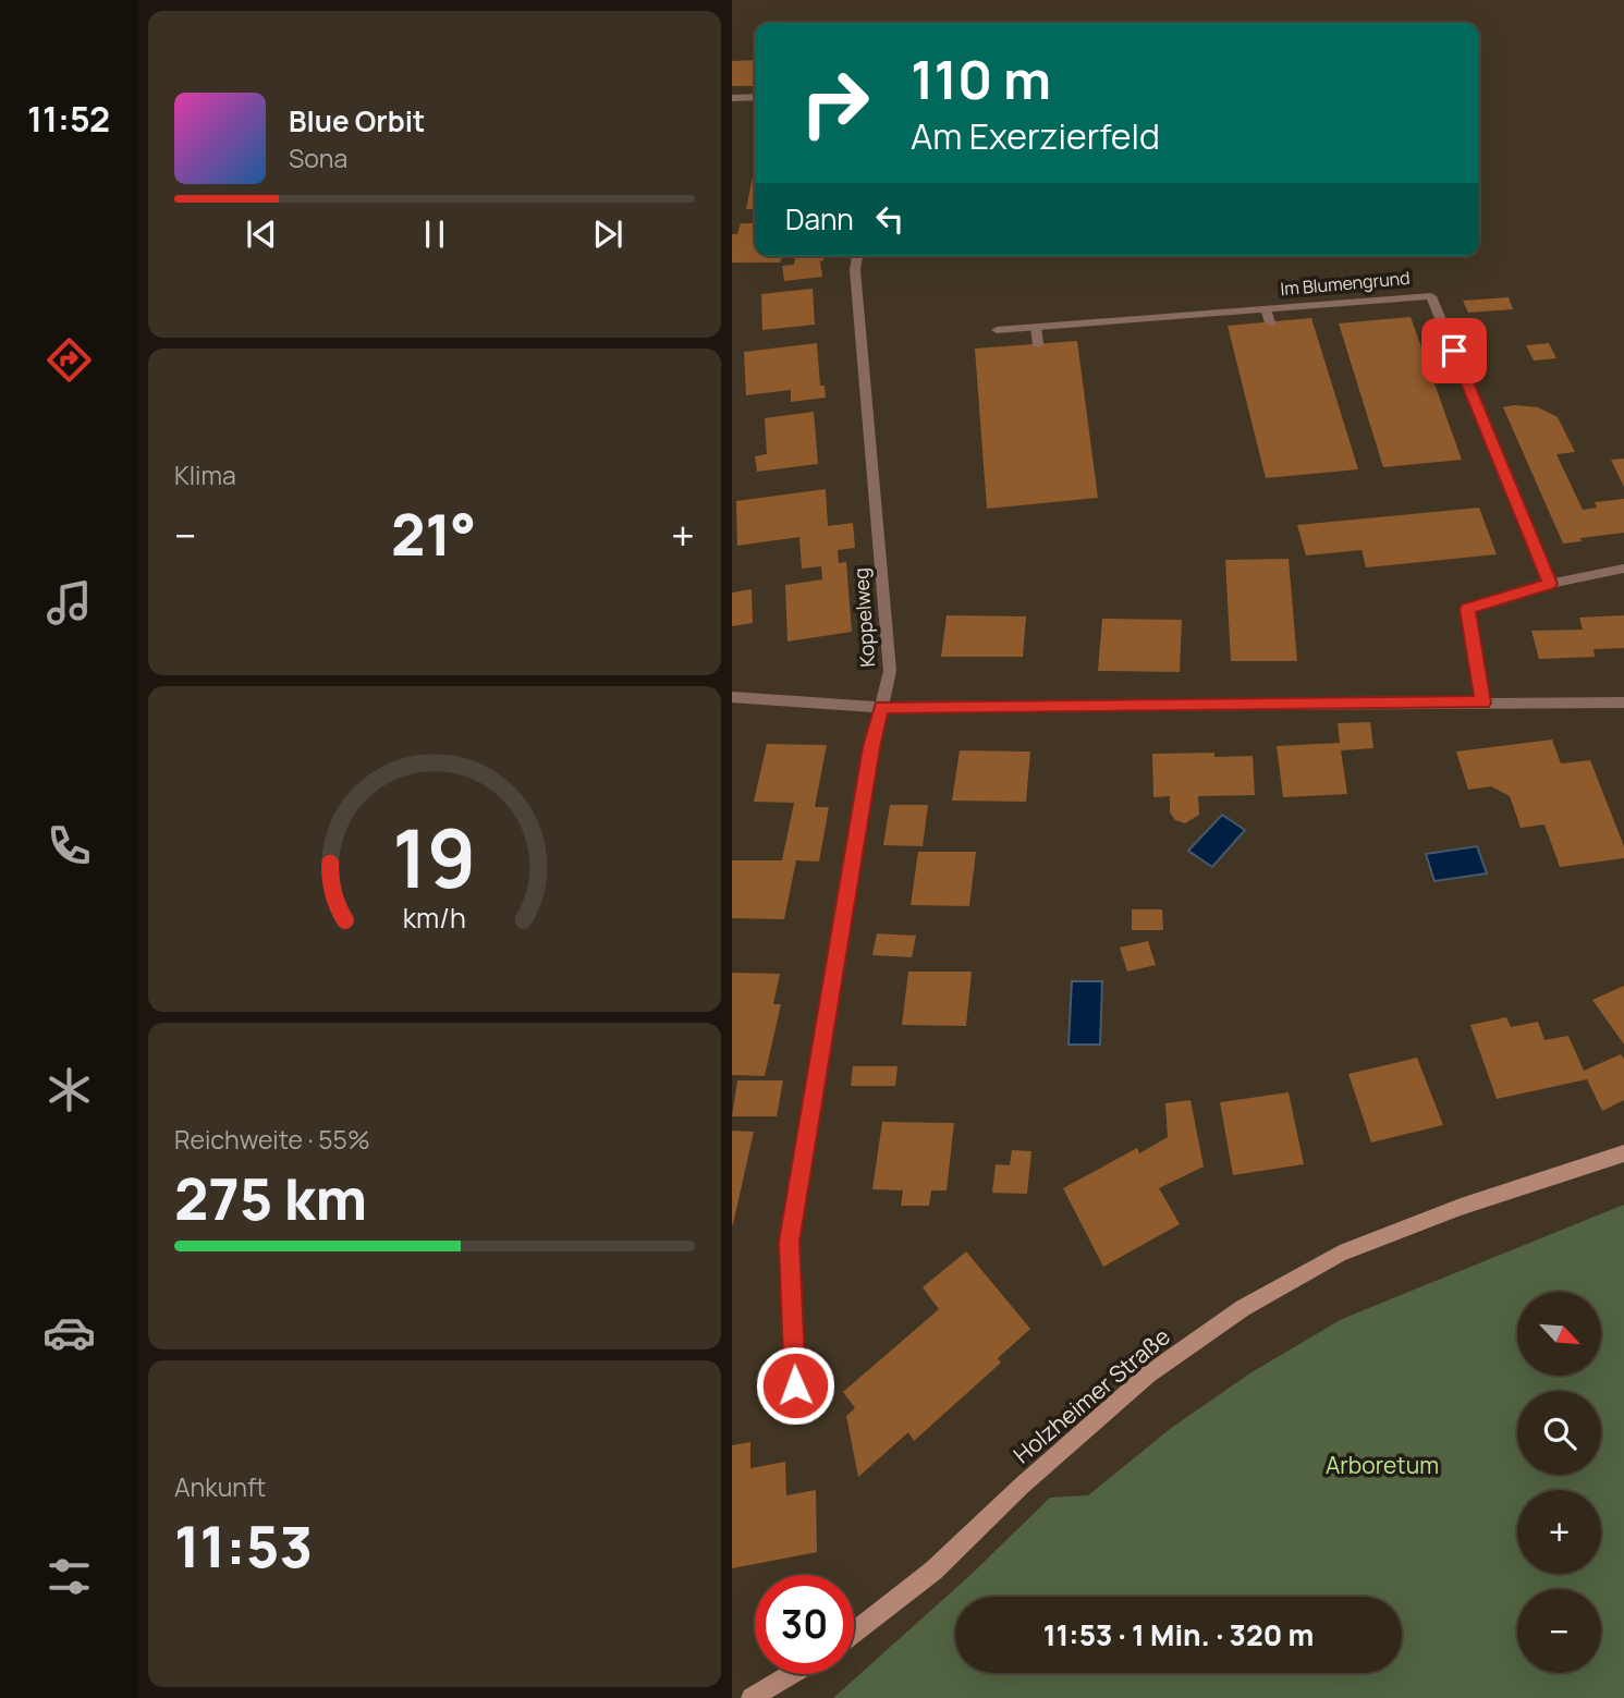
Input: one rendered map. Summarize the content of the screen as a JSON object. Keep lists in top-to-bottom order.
{
  "streets": {
    "street": ["Im Blumengrund", "Koppelweg", "Holzheimer Straße"]
  },
  "parks": ["Arboretum"],
  "north": "bottom right",
  "page": {
    "tabs": "11:52",
    "turn": ["110 m", "Am Exerzierfeld"],
    "song": ["Blue Orbit", "Sona"],
    "then": "Dann",
    "tile": [
      "Klima",
      ["Reichweite · 55%", "275 km"],
      ["Ankunft", "11:53"]
    ],
    "heat": ["−", "21°", "+"],
    "map_buttons": ["+", "−"],
    "limit": "30",
    "trip": "11:53 · 1 Min. · 320 m",
    "gauge": ["19", "km/h"]
  }
}
